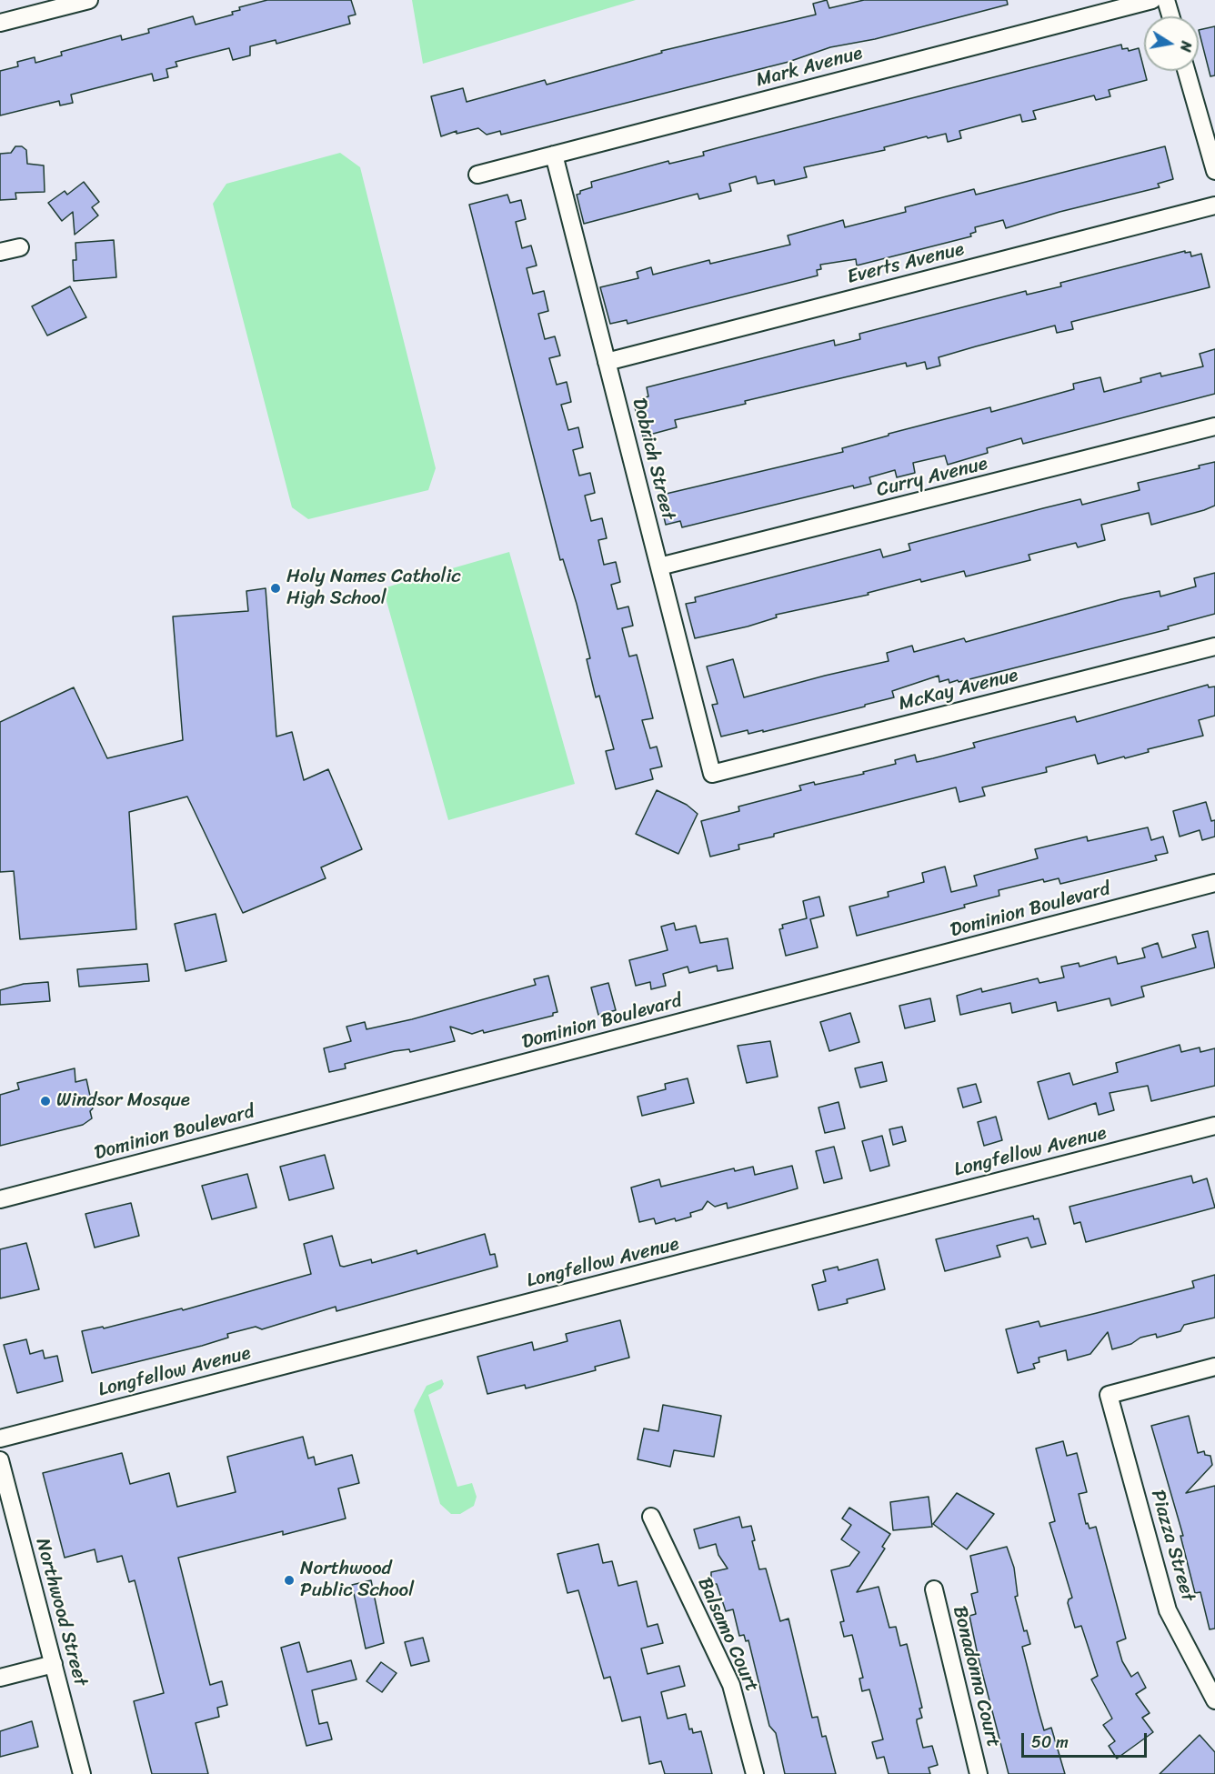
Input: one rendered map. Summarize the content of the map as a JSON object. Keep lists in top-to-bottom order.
{
  "streets": {
    "street": [
      "Mark Avenue",
      "Everts Avenue",
      "Dobrich Street",
      "Curry Avenue",
      "McKay Avenue",
      "Dominion Boulevard",
      "Longfellow Avenue",
      "Piazza Street",
      "Northwood Street",
      "Balsamo Court",
      "Bonadonna Court"
    ]
  },
  "crossings": [
    ["Mark Avenue", "Dobrich Street"],
    ["Everts Avenue", "Dobrich Street"],
    ["Dobrich Street", "Curry Avenue"],
    ["Dobrich Street", "McKay Avenue"]
  ],
  "places": ["Holy Names Catholic High School", "Windsor Mosque", "Northwood Public School"],
  "scale_bar": "50 m",
  "north": "right"
}
